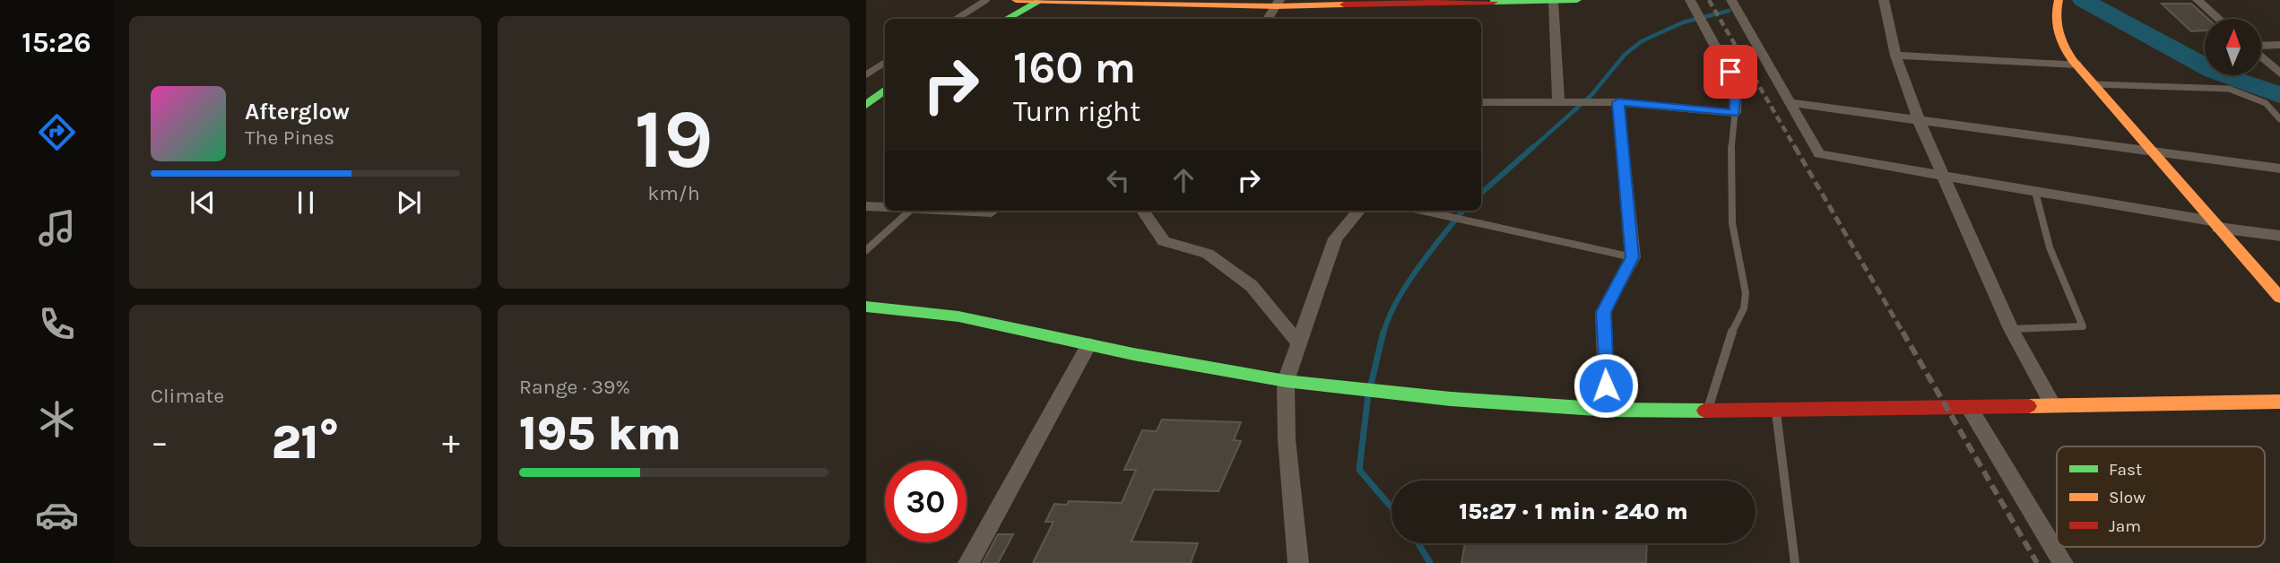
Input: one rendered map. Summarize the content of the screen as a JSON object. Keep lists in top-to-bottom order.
{
  "legend": ["Fast", "Slow", "Jam"],
  "north": "top",
  "page": {
    "tabs": "15:26",
    "tile": [
      ["19", "km/h"],
      "Climate",
      ["Range · 39%", "195 km"]
    ],
    "turn": ["160 m", "Turn right"],
    "song": ["Afterglow", "The Pines"],
    "heat": ["−", "21°", "+"],
    "limit": "30",
    "trip": "15:27 · 1 min · 240 m"
  }
}
